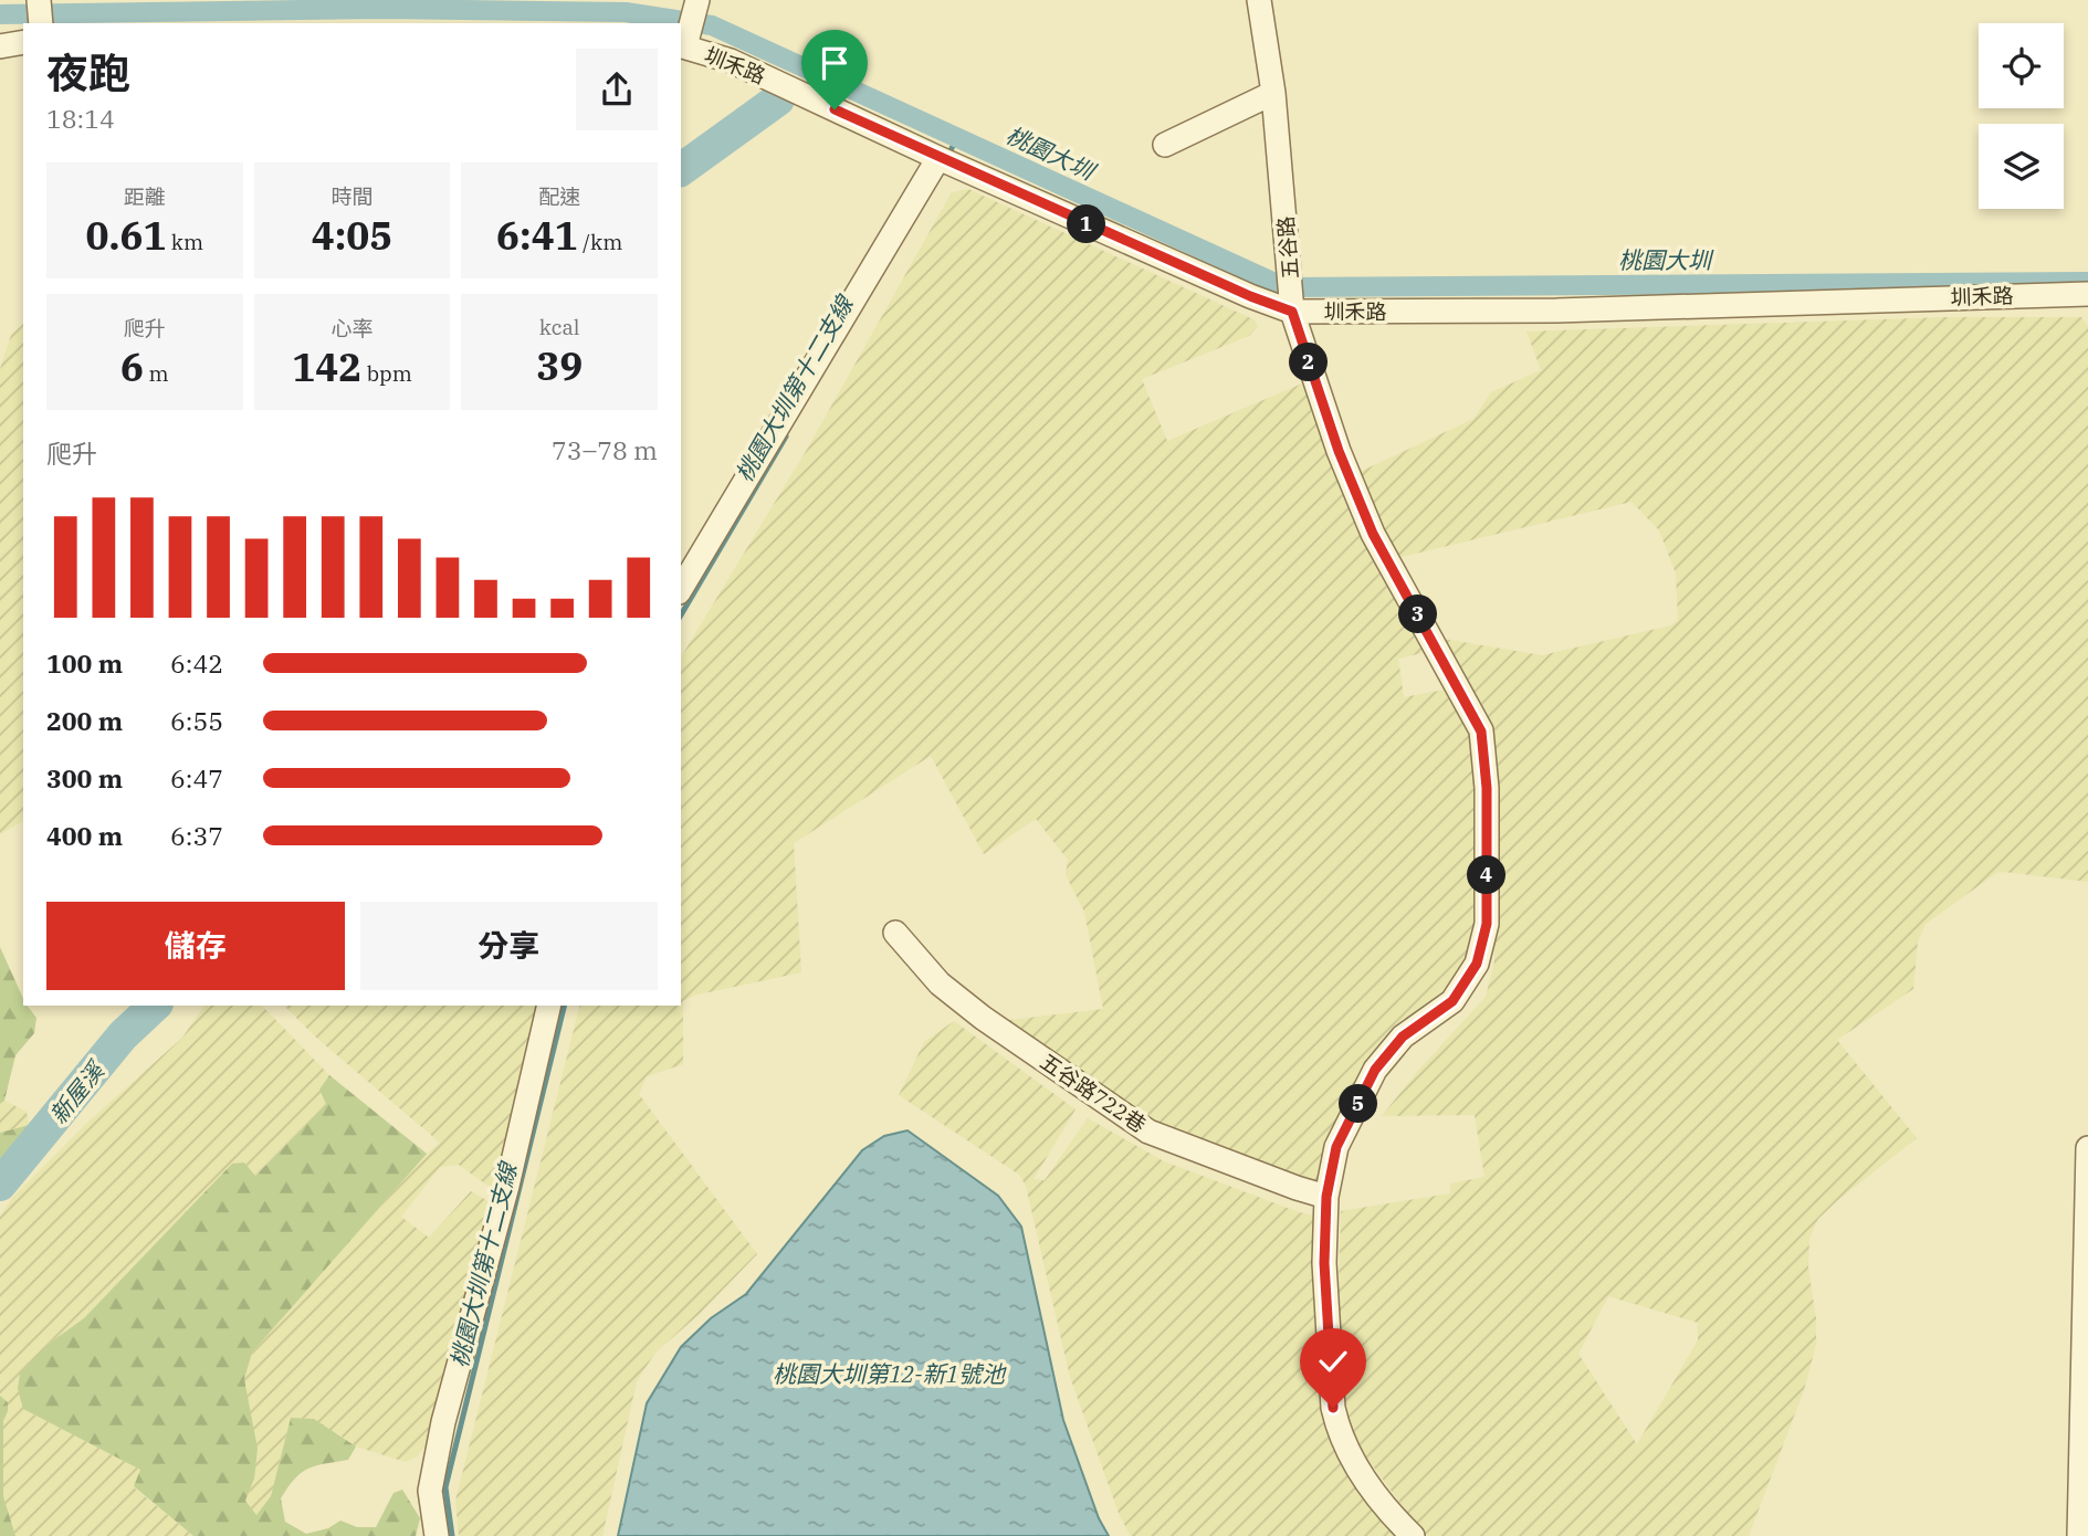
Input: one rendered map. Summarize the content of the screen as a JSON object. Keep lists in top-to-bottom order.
{
  "streets": {
    "street": ["圳禾路", "五谷路", "五谷路722巷"]
  },
  "crossings": [
    ["圳禾路", "五谷路"],
    ["五谷路", "五谷路722巷"]
  ],
  "water": [
    "桃園大圳",
    "桃園大圳第十二支線",
    "新屋溪",
    "桃園大圳第12-新1號池"
  ],
  "page": {
    "heading": ["夜跑", "18:14"],
    "stats": [
      ["距離", "0.61 km"],
      ["時間", "4:05"],
      ["配速", "6:41 /km"],
      ["爬升", "6 m"],
      ["心率", "142 bpm"],
      ["kcal", "39"]
    ],
    "pins": [
      "1",
      "2",
      "3",
      "4",
      "5"
    ],
    "chart": ["爬升", "73–78 m"],
    "list": [
      {
        "name": "100 m",
        "note": "6:42"
      },
      {
        "name": "200 m",
        "note": "6:55"
      },
      {
        "name": "300 m",
        "note": "6:47"
      },
      {
        "name": "400 m",
        "note": "6:37"
      }
    ],
    "buttons": ["儲存", "分享"]
  }
}
